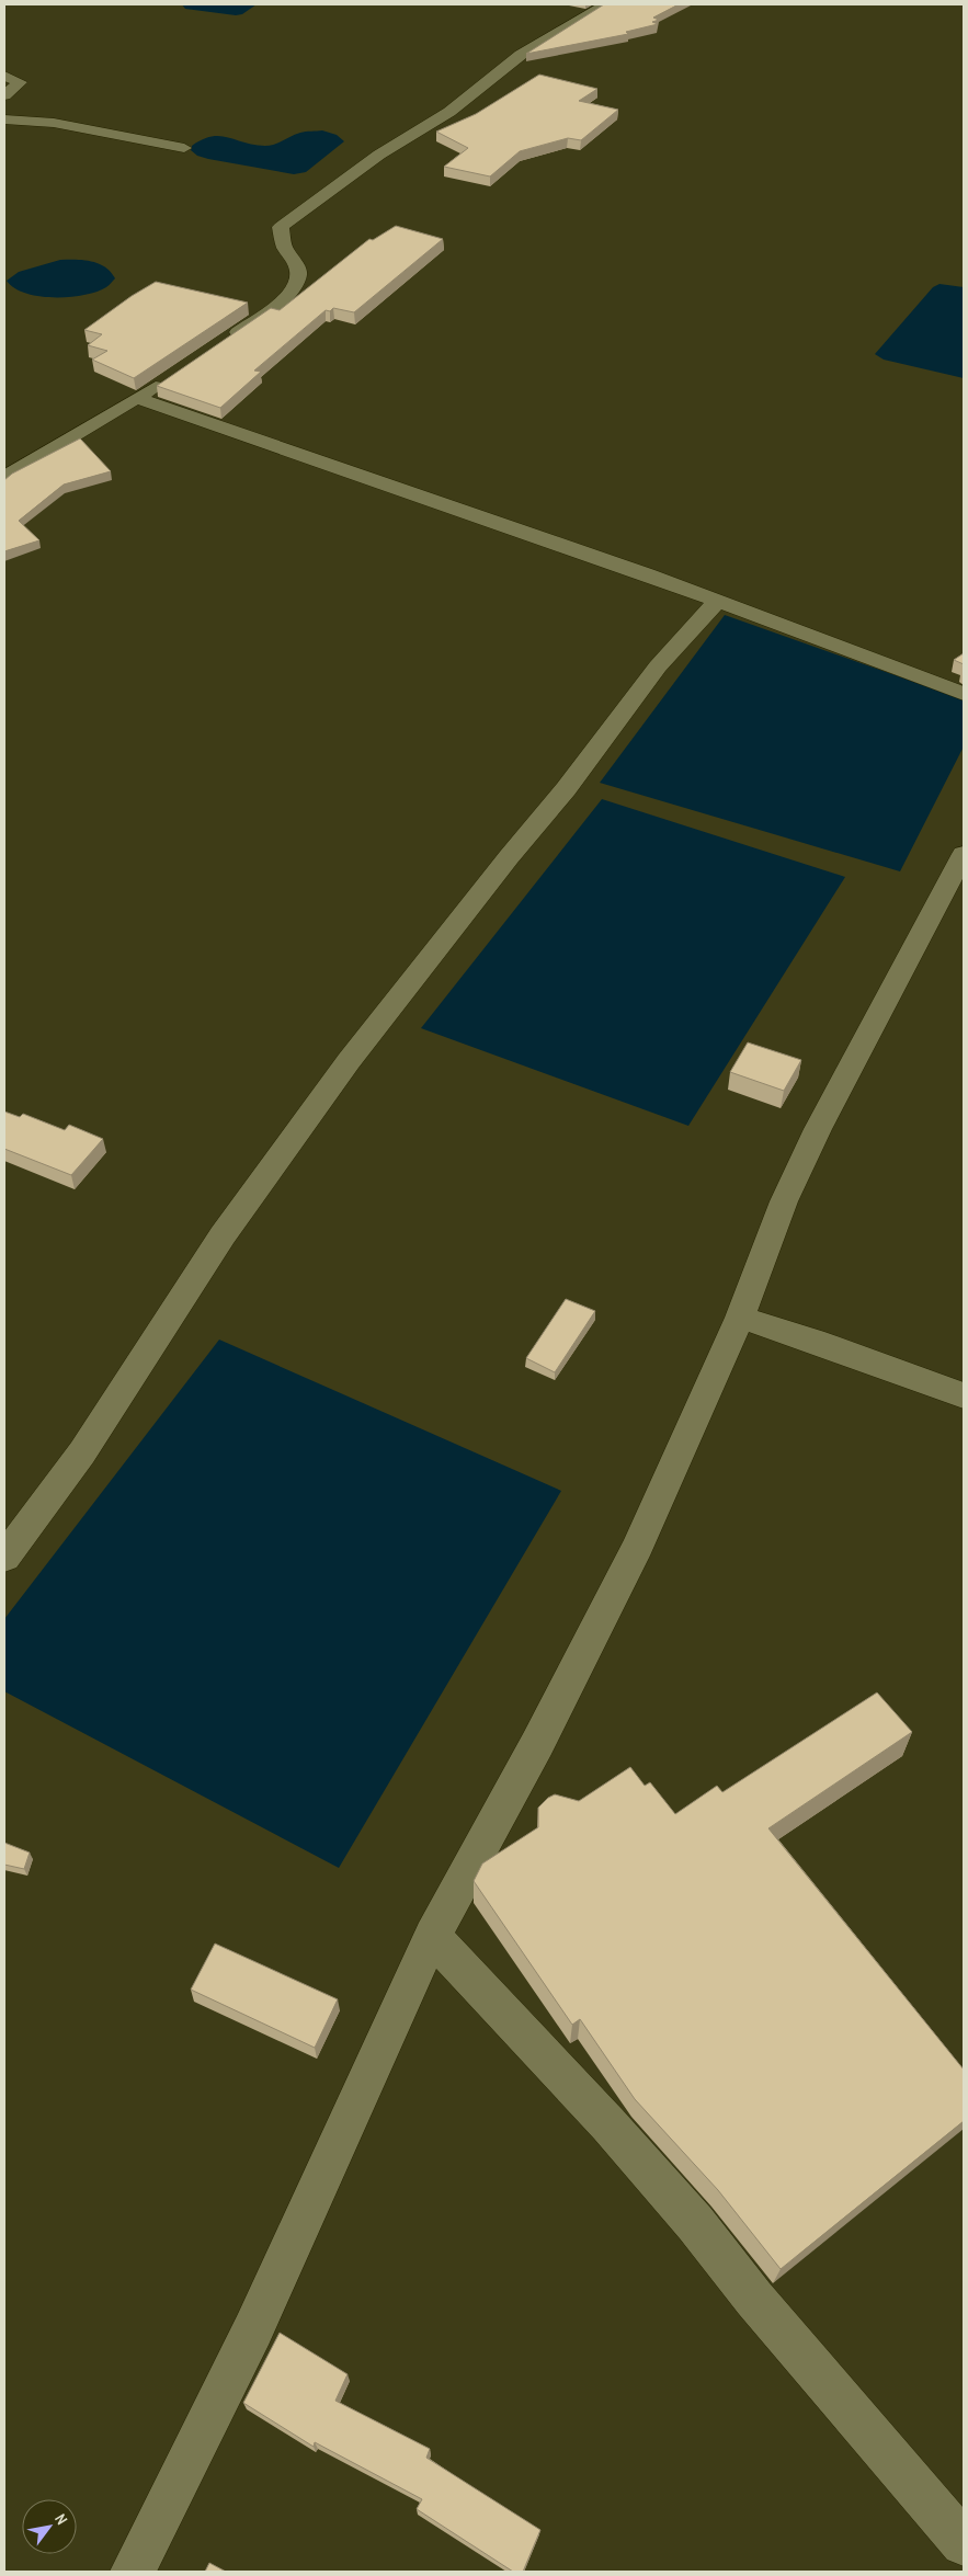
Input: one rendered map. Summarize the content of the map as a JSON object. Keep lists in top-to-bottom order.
{
  "north": "top right"
}
